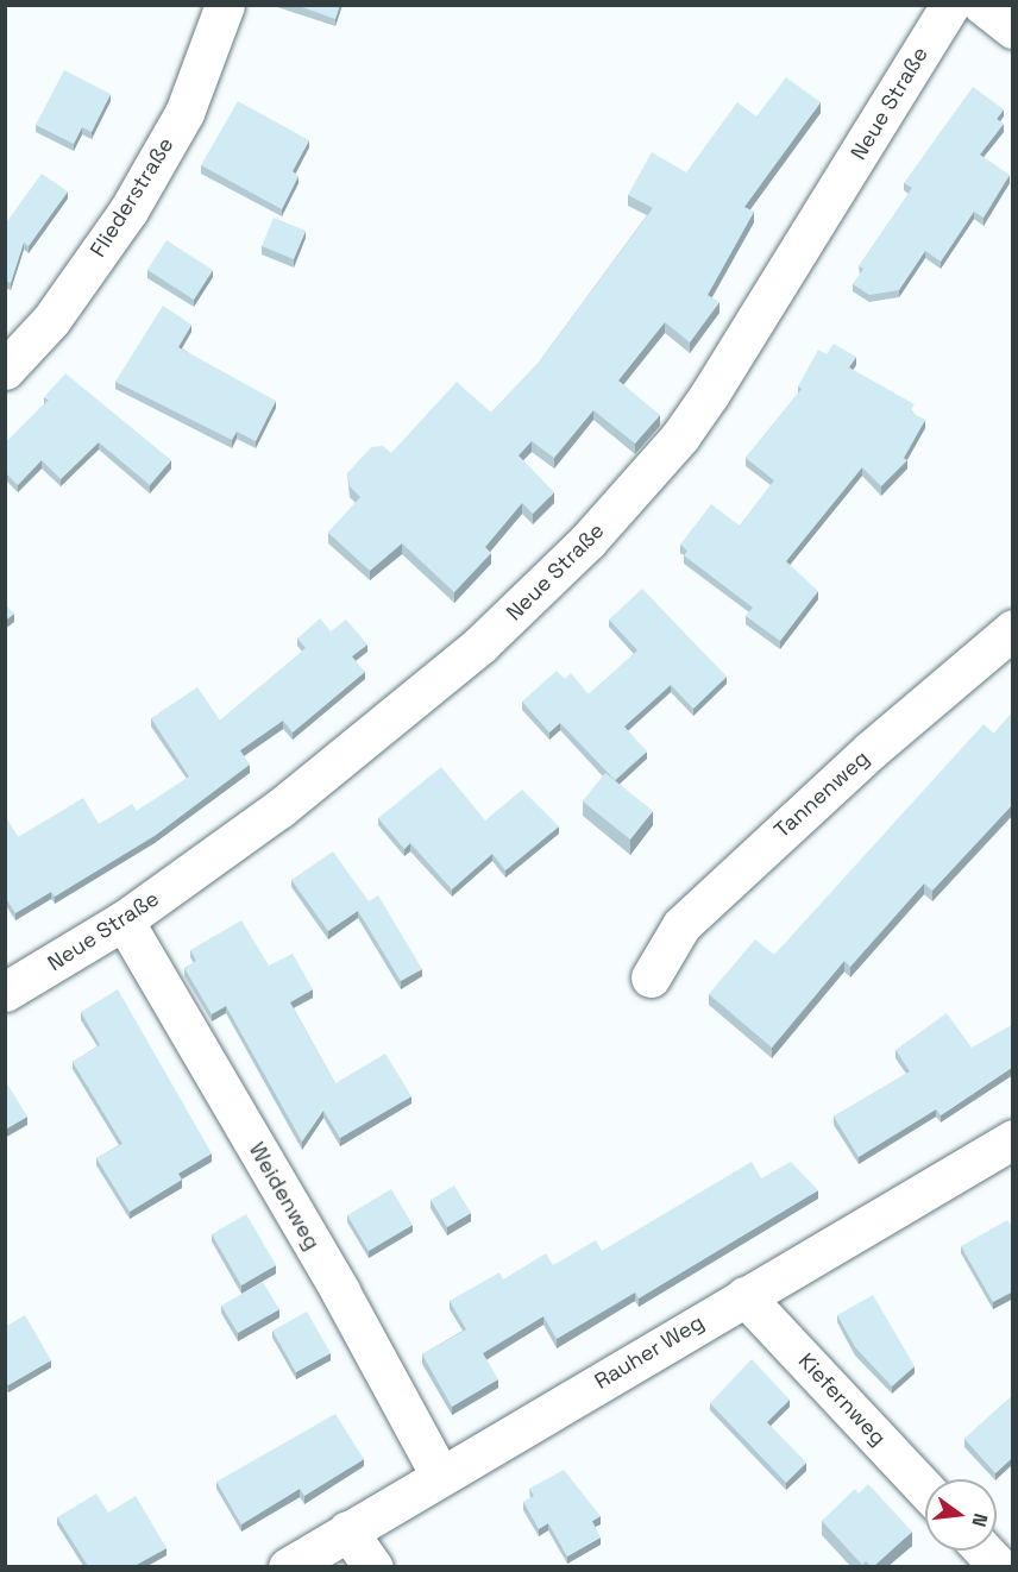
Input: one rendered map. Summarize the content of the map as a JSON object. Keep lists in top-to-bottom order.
{
  "streets": {
    "street": [
      "Neue Straße",
      "Fliederstraße",
      "Tannenweg",
      "Weidenweg",
      "Rauher Weg",
      "Kiefernweg"
    ]
  },
  "crossings": [
    ["Neue Straße", "Weidenweg"],
    ["Weidenweg", "Rauher Weg"],
    ["Rauher Weg", "Kiefernweg"]
  ],
  "north": "right"
}
